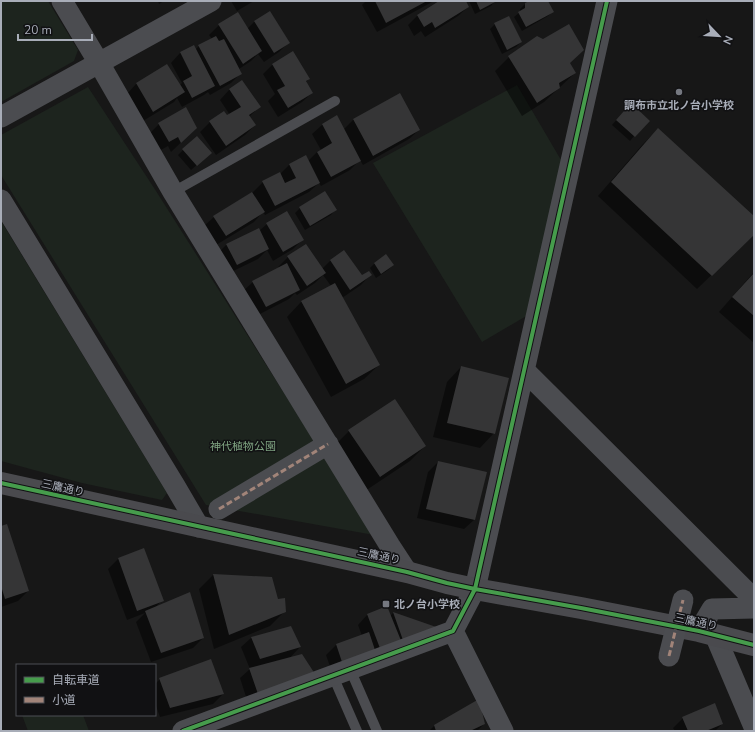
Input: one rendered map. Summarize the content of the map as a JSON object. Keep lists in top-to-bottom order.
{
  "streets": {
    "main road": ["三鷹通り"]
  },
  "parks": ["神代植物公園"],
  "places": {
    "other": ["調布市立北ノ台小学校"],
    "transit": ["北ノ台小学校"]
  },
  "legend": ["自転車道", "小道"],
  "scale_bar": "20 m",
  "north": "bottom right"
}
